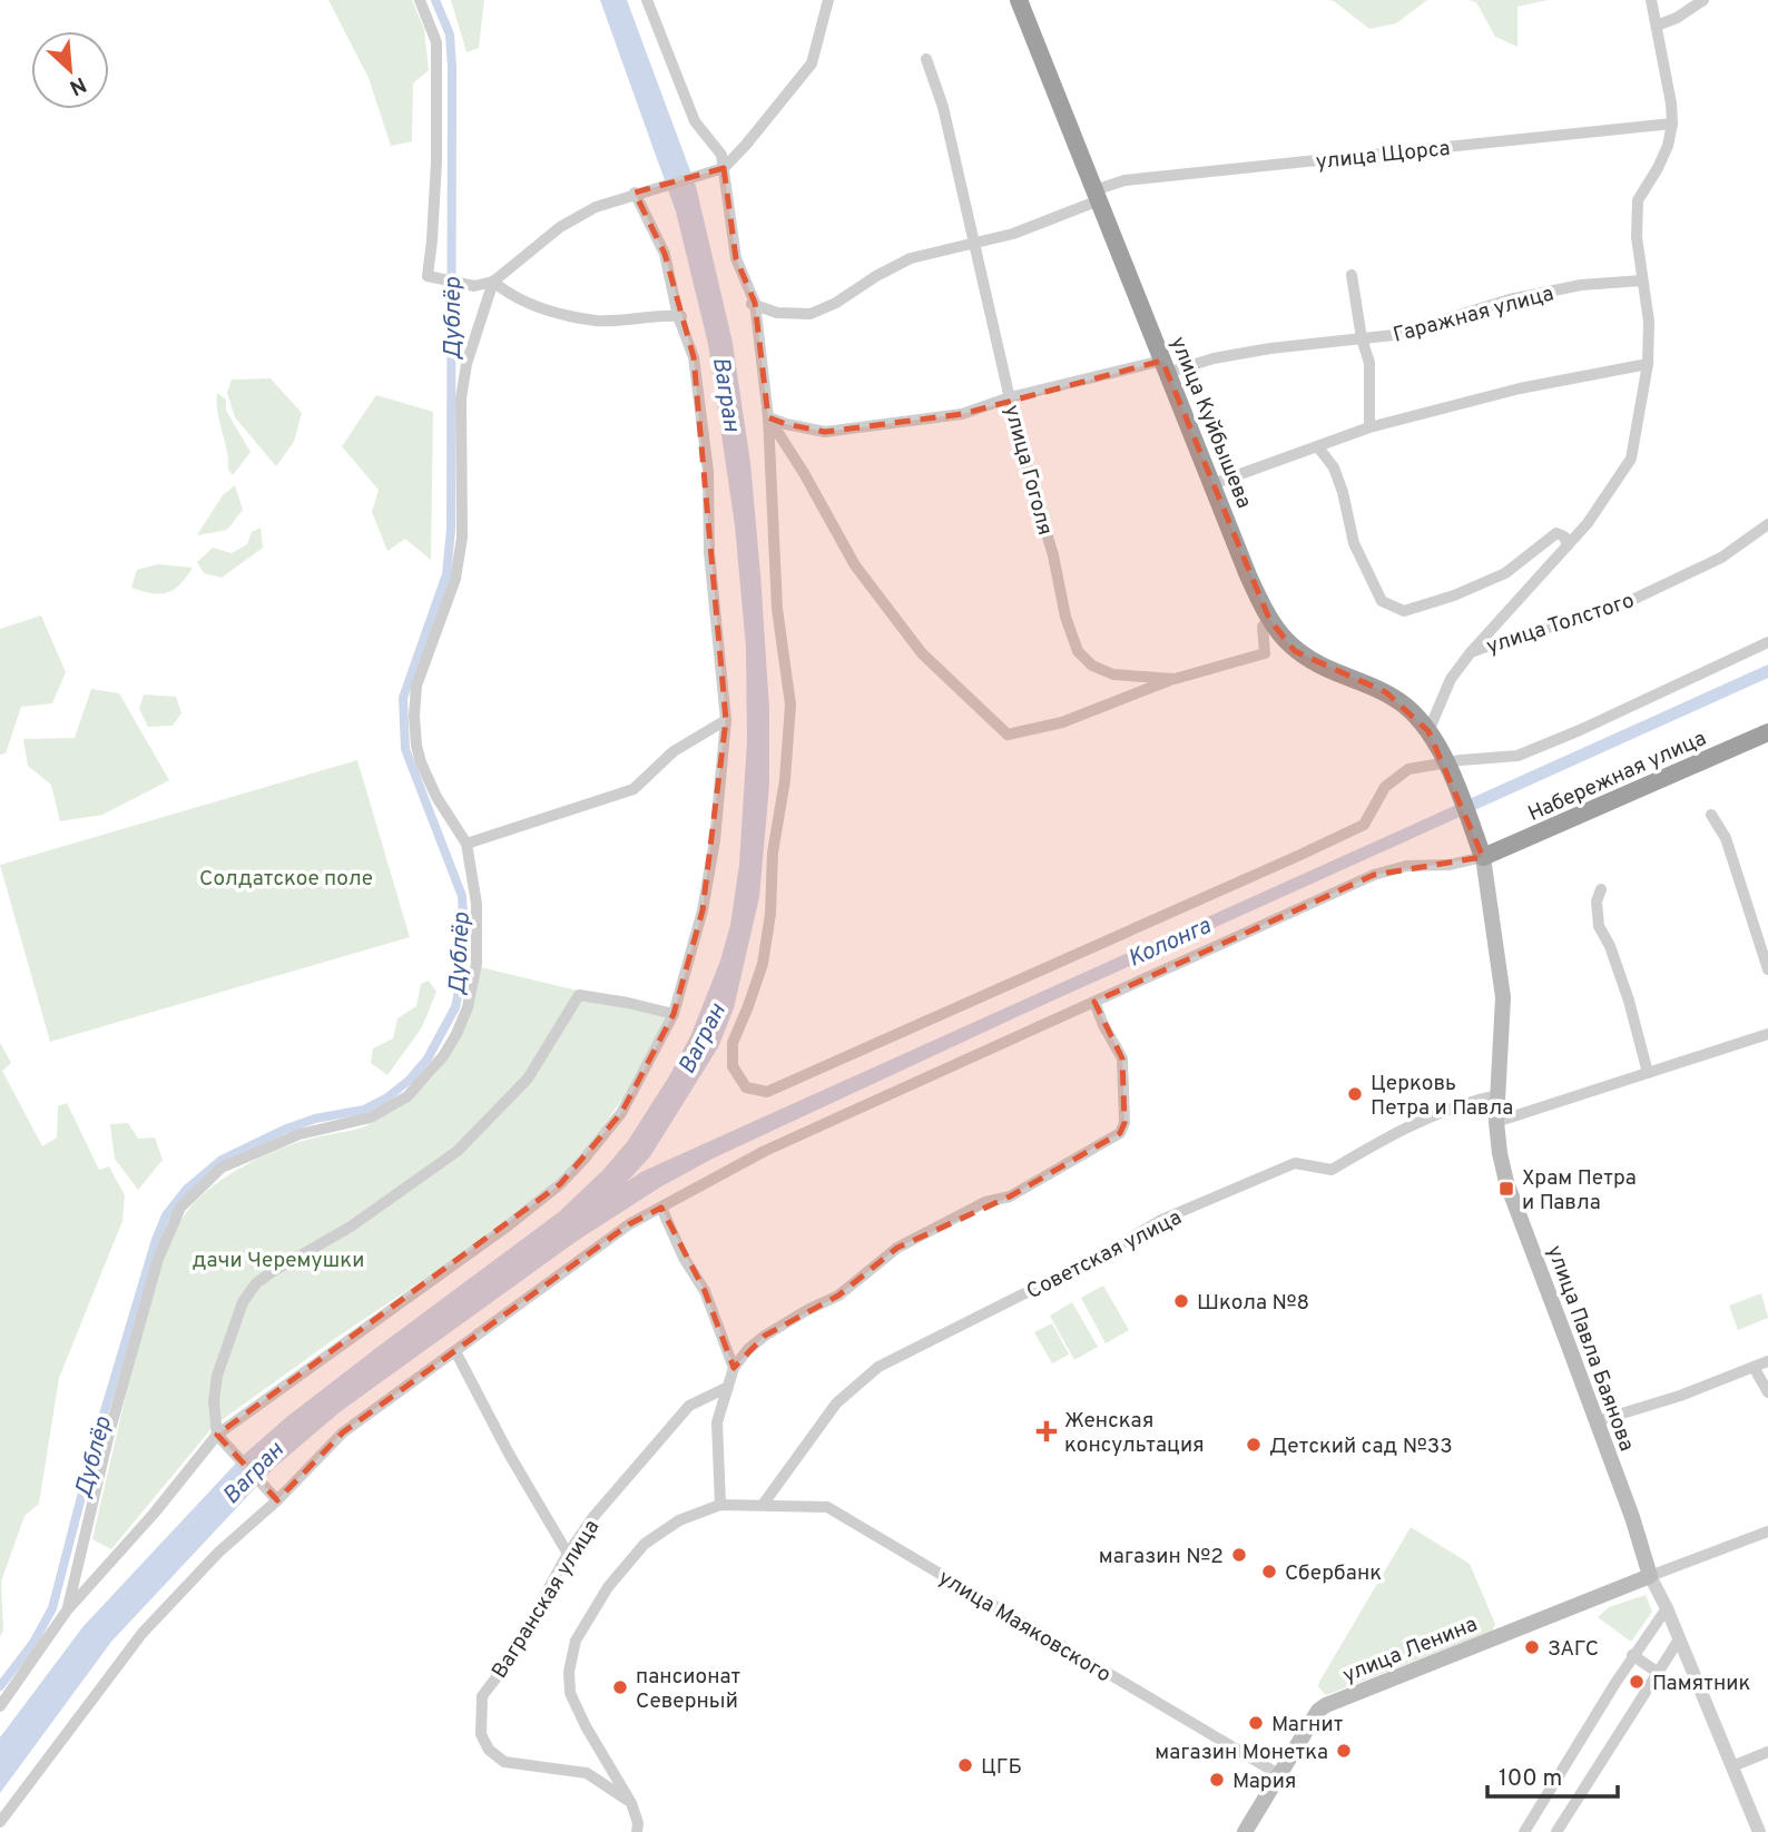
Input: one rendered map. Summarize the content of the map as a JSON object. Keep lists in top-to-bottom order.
{
  "streets": {
    "highway": ["улица Куйбышева", "Набережная улица"],
    "main road": ["улица Павла Баянова", "улица Ленина"],
    "street": [
      "улица Щорса",
      "Гаражная улица",
      "улица Гоголя",
      "улица Толстого",
      "Советская улица",
      "Вагранская улица",
      "улица Маяковского"
    ]
  },
  "crossings": [
    ["улица Щорса", "улица Куйбышева"],
    ["улица Щорса", "улица Гоголя"],
    ["Гаражная улица", "улица Куйбышева"],
    ["Гаражная улица", "улица Гоголя"],
    ["улица Куйбышева", "улица Гоголя"],
    ["улица Куйбышева", "улица Толстого"],
    ["улица Куйбышева", "Набережная улица"],
    ["улица Куйбышева", "улица Павла Баянова"],
    ["Набережная улица", "улица Павла Баянова"],
    ["Советская улица", "улица Павла Баянова"],
    ["Советская улица", "улица Маяковского"],
    ["улица Павла Баянова", "улица Ленина"],
    ["улица Маяковского", "улица Ленина"]
  ],
  "water": ["Дублёр", "Вагран", "Колонга"],
  "parks": ["Солдатское поле", "дачи Черемушки"],
  "places": {
    "other": [
      "Церковь Петра и Павла",
      "Школа №8",
      "Детский сад №33",
      "магазин №2",
      "Сбербанк",
      "ЗАГС",
      "Памятник",
      "пансионат Северный",
      "Магнит",
      "магазин Монетка",
      "ЦГБ",
      "Мария"
    ],
    "transit": ["Храм Петра и Павла"],
    "health": ["Женская консультация"]
  },
  "scale_bar": "100 m",
  "north": "bottom right"
}
